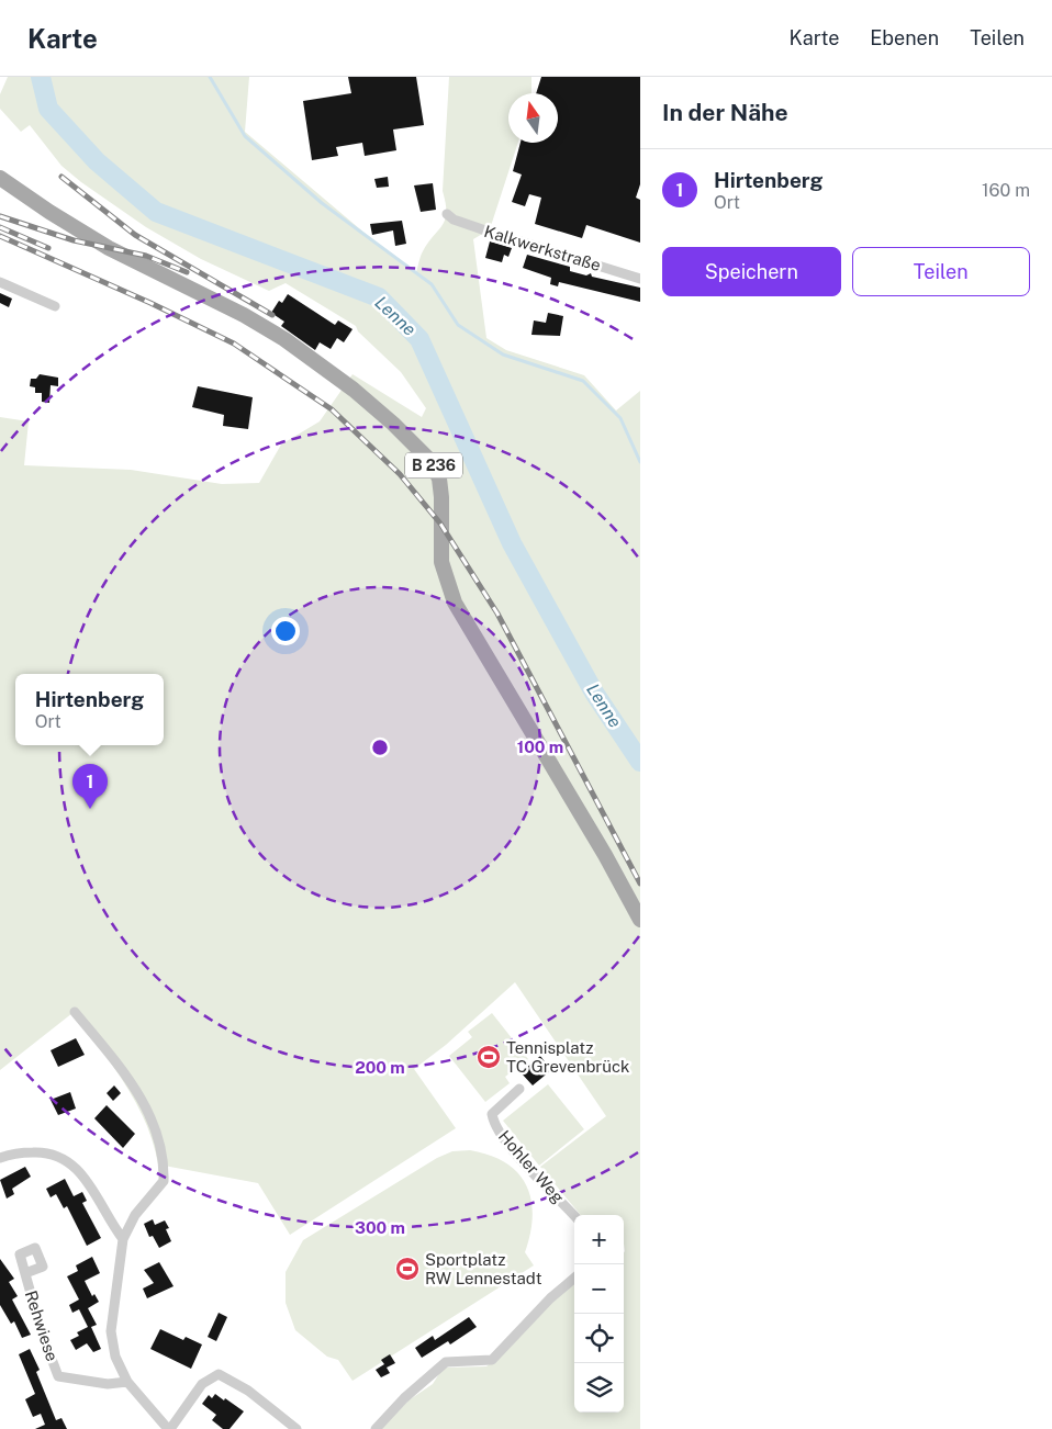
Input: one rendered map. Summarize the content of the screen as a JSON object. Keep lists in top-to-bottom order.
{
  "streets": {
    "main road": ["B 236"],
    "street": ["Kalkwerkstraße", "Hohler Weg", "Rehwiese"]
  },
  "water": ["Lenne"],
  "places": {
    "sports": ["Tennisplatz TC Grevenbrück", "Sportplatz RW Lennestadt"]
  },
  "north": "top",
  "page": {
    "header": "Karte",
    "nav": ["Karte", "Ebenen", "Teilen"],
    "heading": "In der Nähe",
    "list": [
      {
        "mark": "1",
        "name": "Hirtenberg",
        "note": "Ort",
        "value": "160 m"
      }
    ],
    "buttons": ["Speichern", "Teilen"],
    "popup": ["Hirtenberg", "Ort"],
    "pins": "1",
    "map_buttons": ["+", "−"]
  },
  "rings": ["100 m", "200 m", "300 m"]
}
